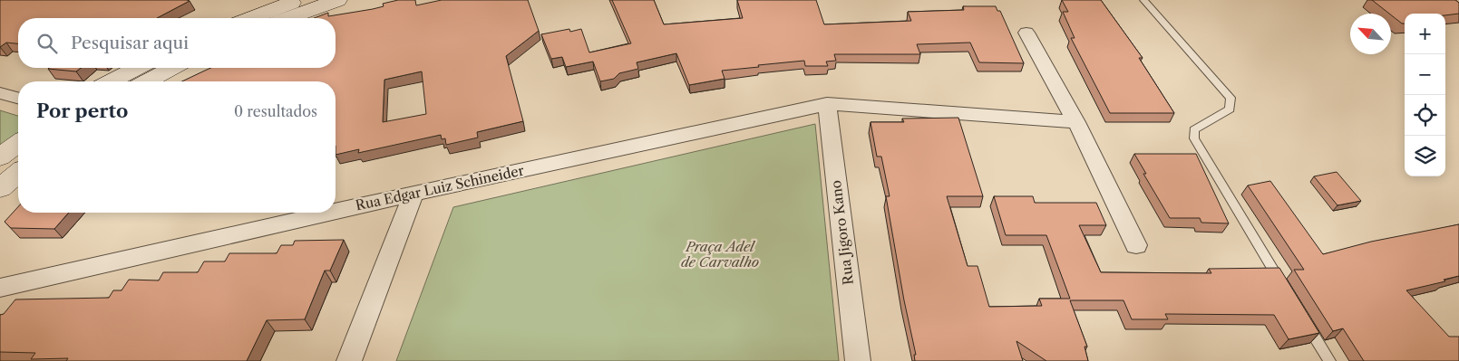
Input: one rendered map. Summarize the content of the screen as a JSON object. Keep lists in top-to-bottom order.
{
  "streets": {
    "street": ["Rua Edgar Luiz Schineider", "Rua Jigoro Kano"]
  },
  "crossings": [
    ["Rua Edgar Luiz Schineider", "Rua Jigoro Kano"]
  ],
  "parks": ["Praça Adel de Carvalho"],
  "north": "top left",
  "page": {
    "map_buttons": ["+", "−"],
    "search": "Pesquisar aqui",
    "heading": ["Por perto", "0 resultados"]
  }
}
